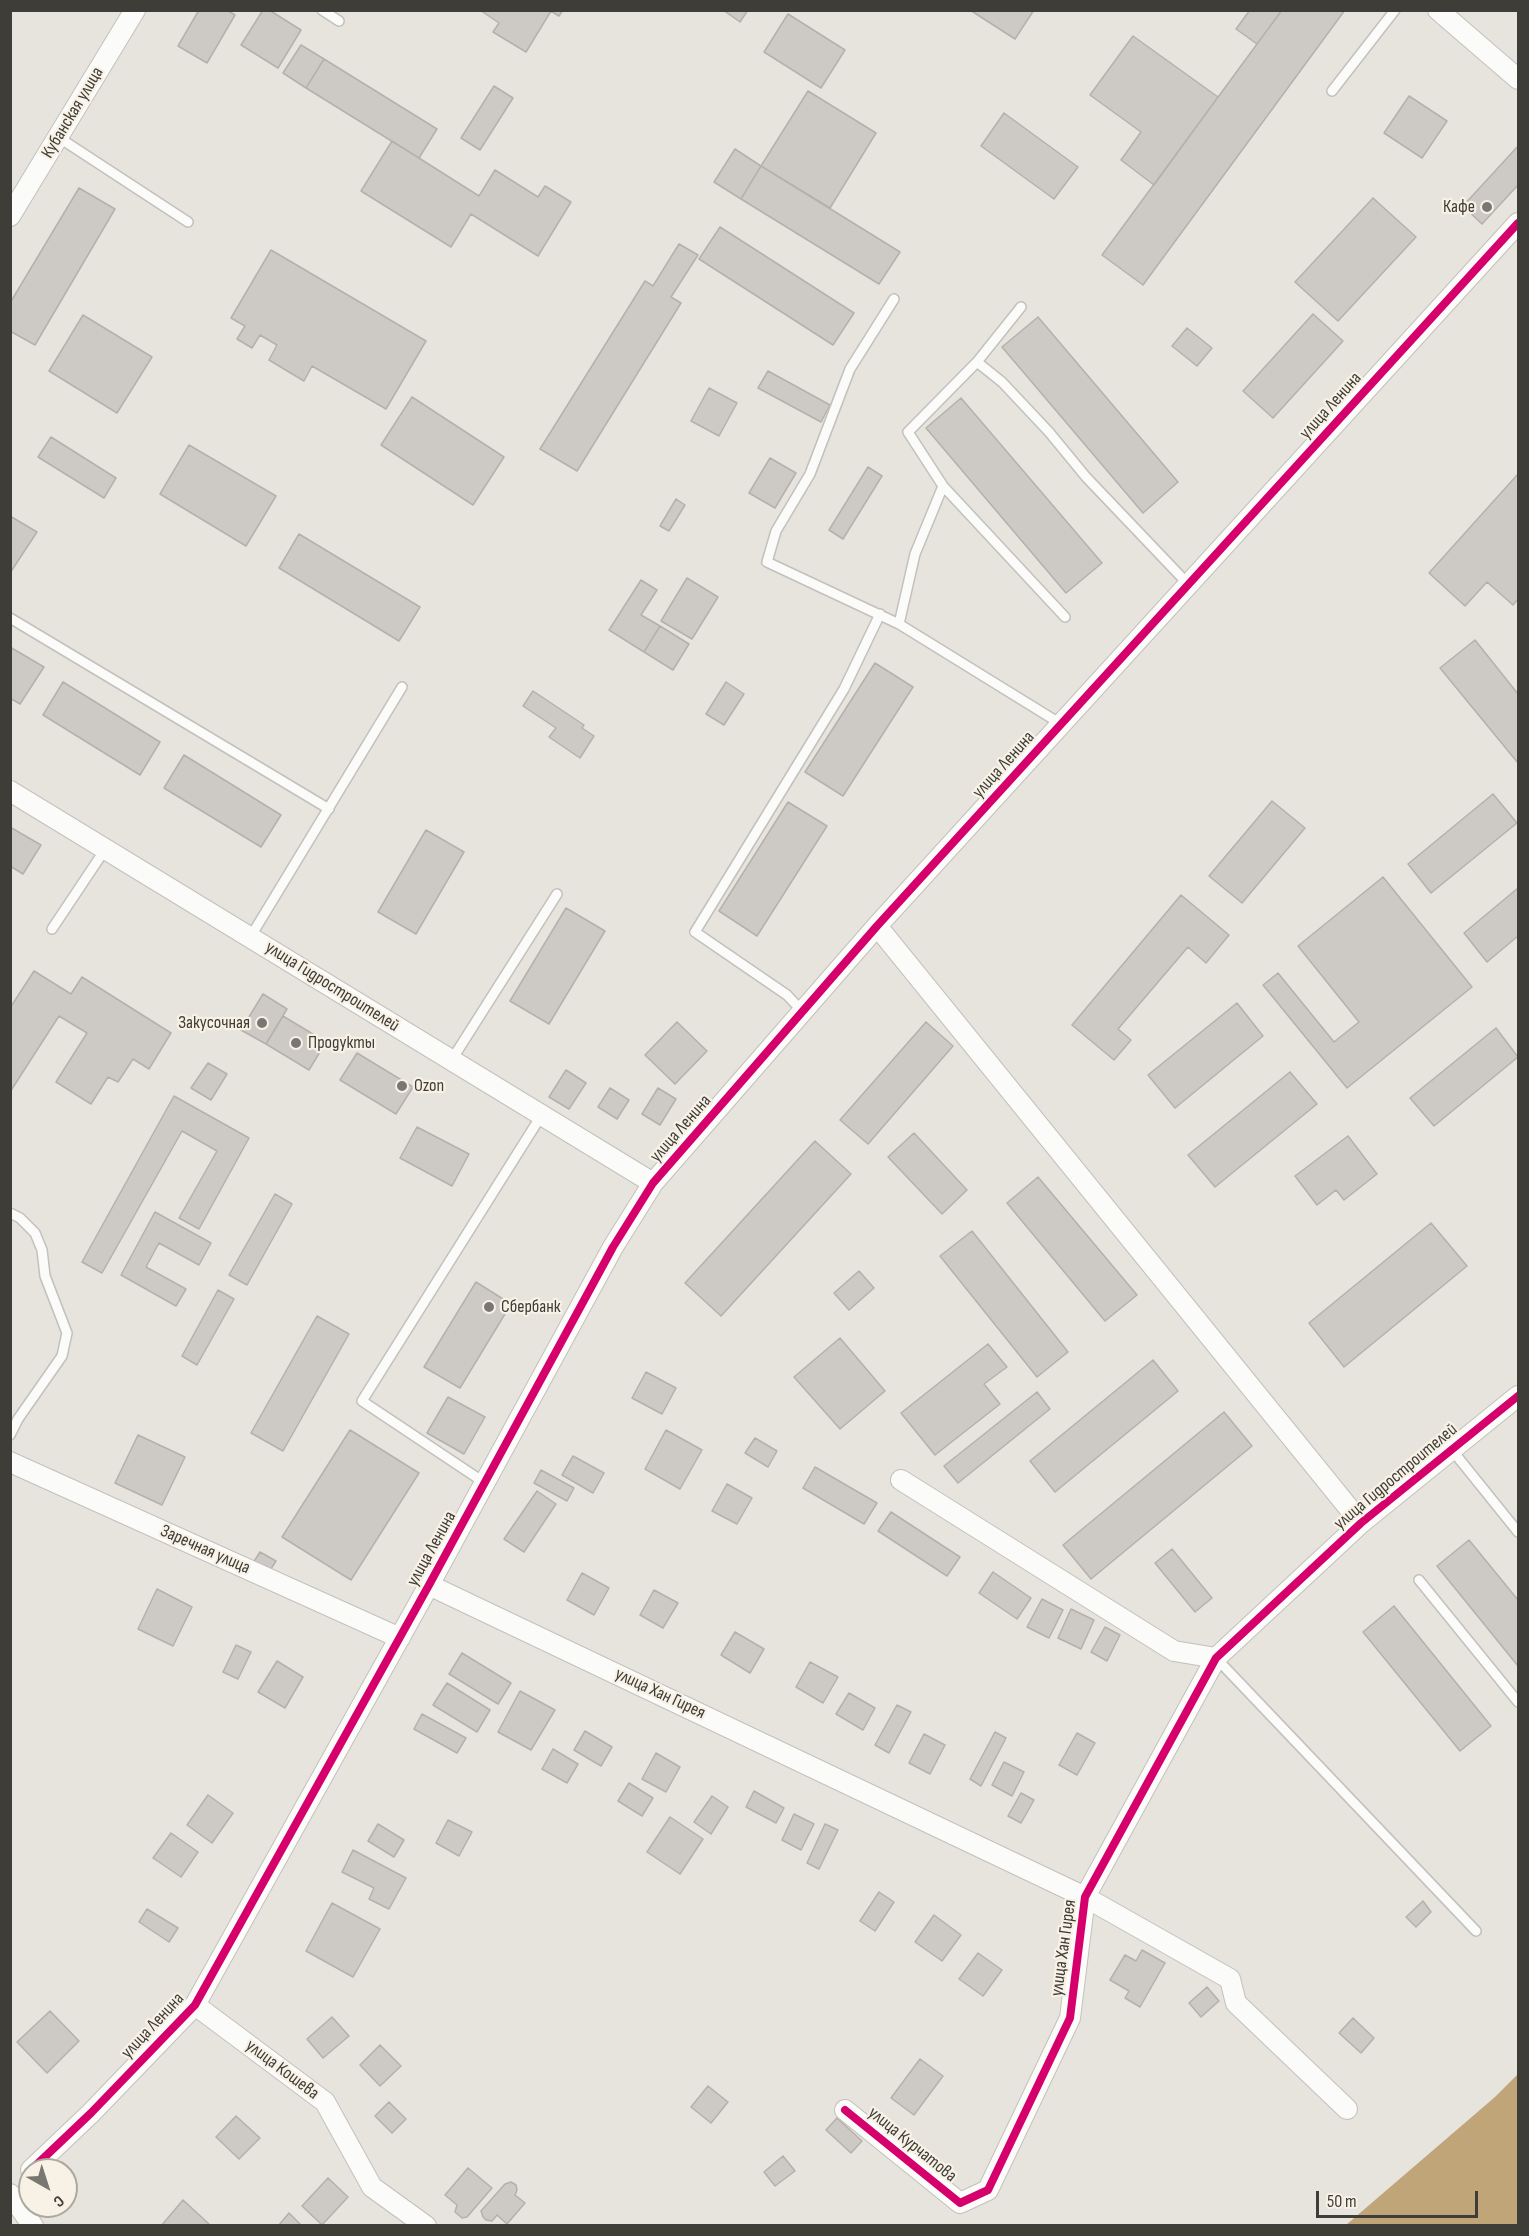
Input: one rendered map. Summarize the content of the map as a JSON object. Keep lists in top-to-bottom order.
{
  "streets": {
    "street": [
      "Кубанская улица",
      "улица Ленина",
      "улица Гидростроителей",
      "Заречная улица",
      "улица Хан Гирея",
      "улица Кошева",
      "улица Курчатова"
    ]
  },
  "crossings": [
    ["улица Ленина", "улица Гидростроителей"],
    ["улица Ленина", "Заречная улица"],
    ["улица Ленина", "улица Хан Гирея"],
    ["улица Ленина", "улица Кошева"],
    ["улица Гидростроителей", "улица Хан Гирея"],
    ["улица Хан Гирея", "улица Курчатова"]
  ],
  "places": [
    "Кафе",
    "Закусочная",
    "Продукты",
    "Ozon",
    "Сбербанк"
  ],
  "scale_bar": "50 m",
  "north": "bottom right"
}
